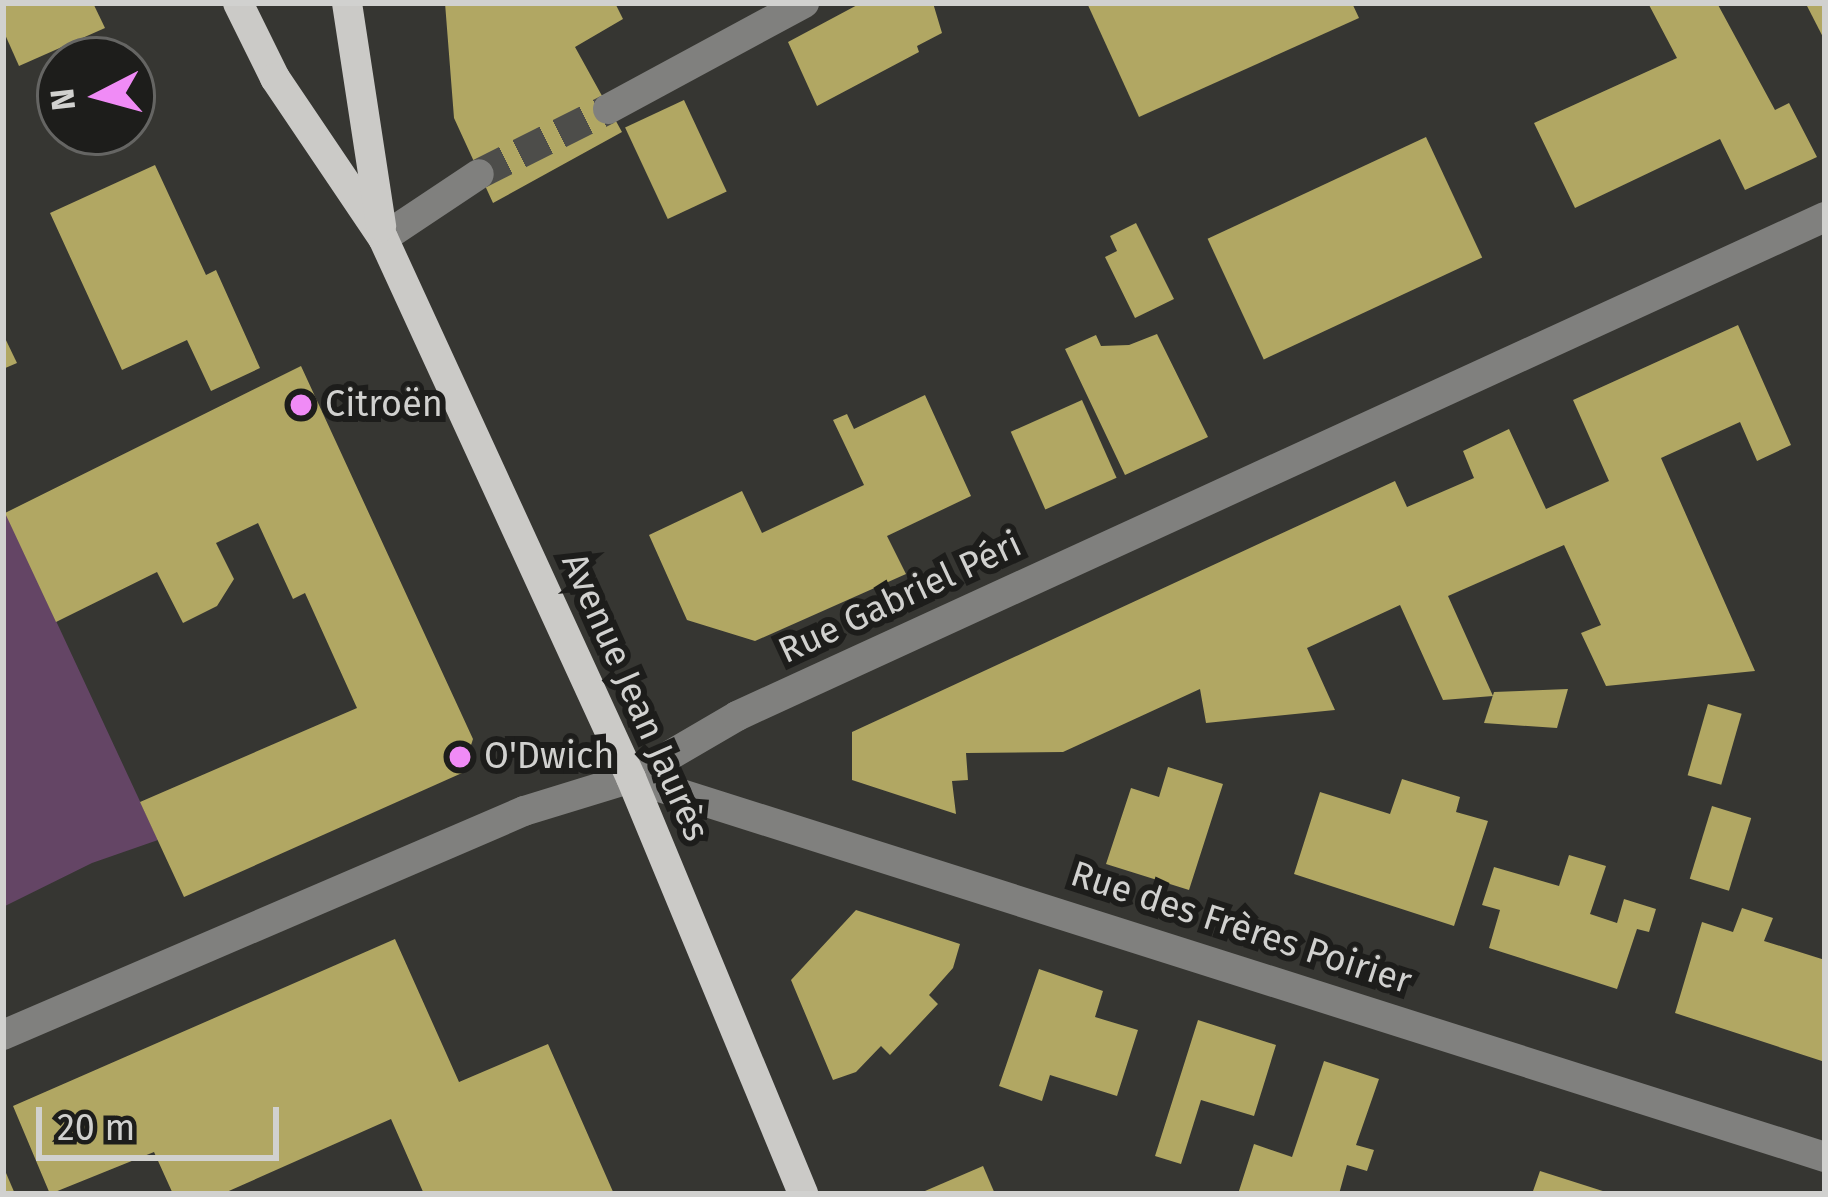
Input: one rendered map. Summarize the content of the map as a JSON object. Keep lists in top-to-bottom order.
{
  "streets": {
    "main road": ["Avenue Jean Jaurès"],
    "street": ["Rue Gabriel Péri", "Rue des Frères Poirier"]
  },
  "crossings": [
    ["Rue Gabriel Péri", "Avenue Jean Jaurès"],
    ["Rue Gabriel Péri", "Rue des Frères Poirier"],
    ["Avenue Jean Jaurès", "Rue des Frères Poirier"]
  ],
  "places": ["Citroën", "O'Dwich"],
  "scale_bar": "20 m",
  "north": "left"
}
